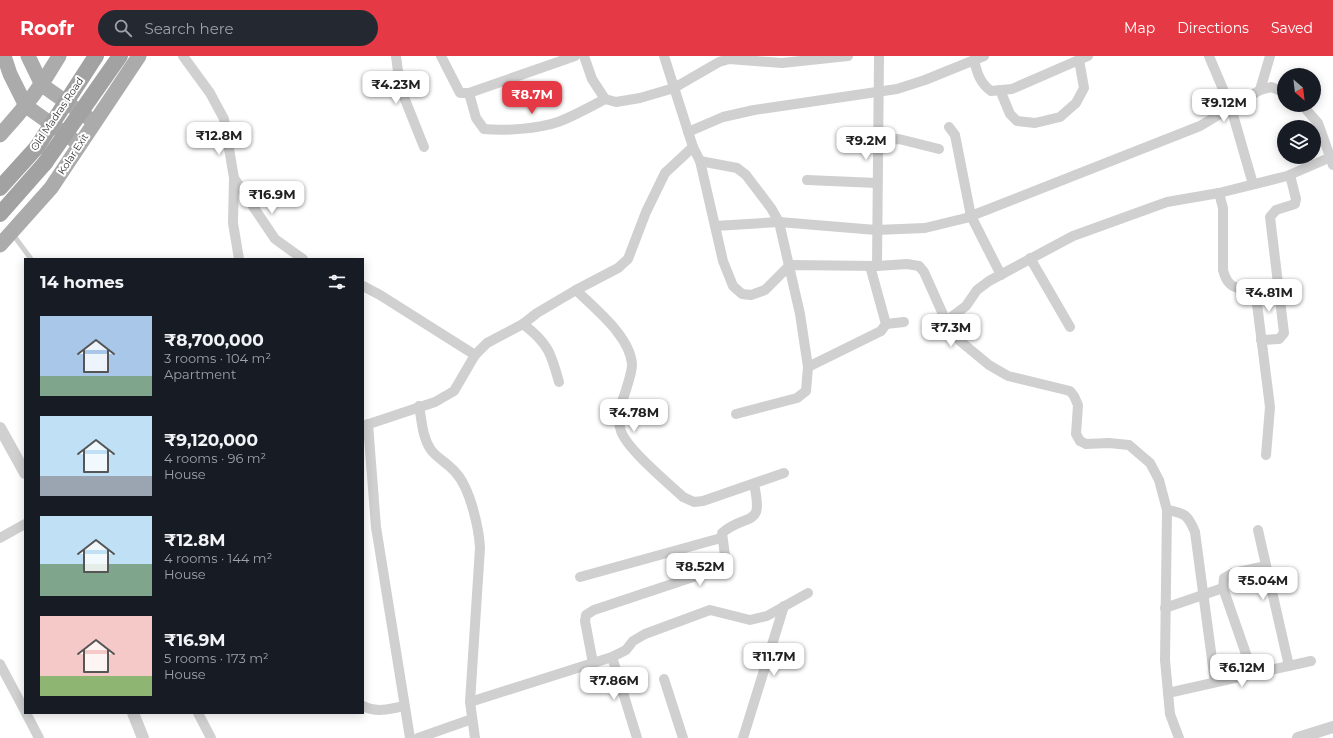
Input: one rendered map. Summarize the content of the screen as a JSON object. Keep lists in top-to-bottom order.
{
  "streets": {
    "highway": ["Old Madras Road"],
    "main road": ["Kolar Exit"]
  },
  "north": "bottom right",
  "page": {
    "header": "Roofr",
    "search": "Search here",
    "nav": ["Map", "Directions", "Saved"],
    "price": [
      "₹4.23M",
      "₹8.7M",
      "₹9.12M",
      "₹12.8M",
      "₹9.2M",
      "₹16.9M",
      "₹4.81M",
      "₹7.3M",
      "₹4.78M",
      "₹8.52M",
      "₹5.04M",
      "₹11.7M",
      "₹6.12M",
      "₹7.86M"
    ],
    "heading": "14 homes",
    "list": [
      {
        "name": "₹8,700,000",
        "note": "3 rooms · 104 m² · Apartment"
      },
      {
        "name": "₹9,120,000",
        "note": "4 rooms · 96 m² · House"
      },
      {
        "name": "₹12.8M",
        "note": "4 rooms · 144 m² · House"
      },
      {
        "name": "₹16.9M",
        "note": "5 rooms · 173 m² · House"
      }
    ]
  }
}
